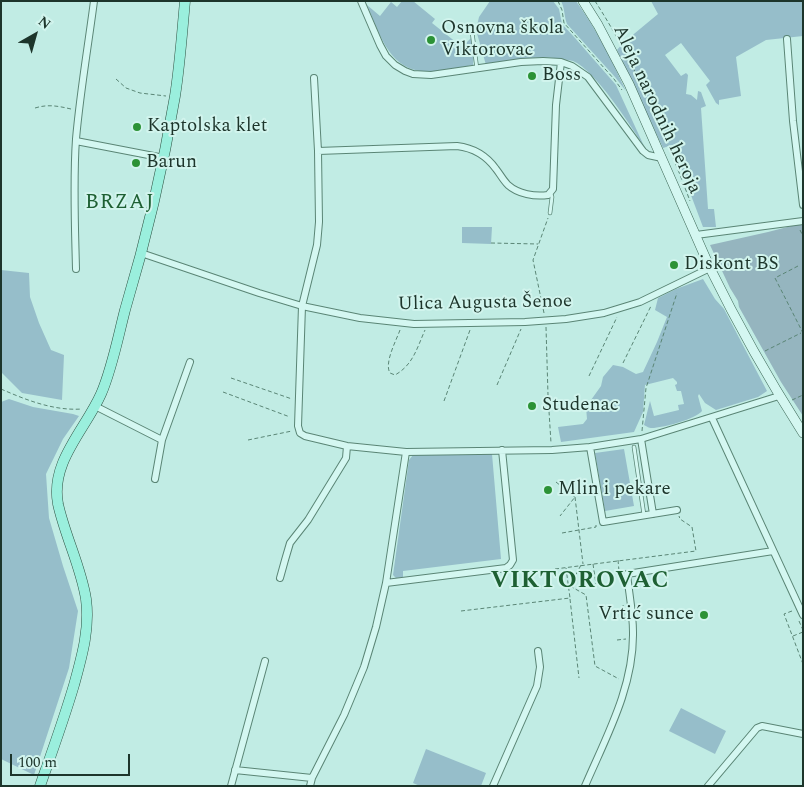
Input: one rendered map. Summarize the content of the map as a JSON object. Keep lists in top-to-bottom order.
{
  "streets": {
    "main road": ["Aleja narodnih heroja"],
    "street": ["Ulica Augusta Šenoe"]
  },
  "crossings": [
    ["Aleja narodnih heroja", "Ulica Augusta Šenoe"]
  ],
  "districts": ["BRZAJ", "VIKTOROVAC"],
  "places": [
    "Osnovna škola Viktorovac",
    "Boss",
    "Kaptolska klet",
    "Barun",
    "Diskont BS",
    "Studenac",
    "Mlin i pekare",
    "Vrtić sunce"
  ],
  "scale_bar": "100 m",
  "north": "top right"
}
